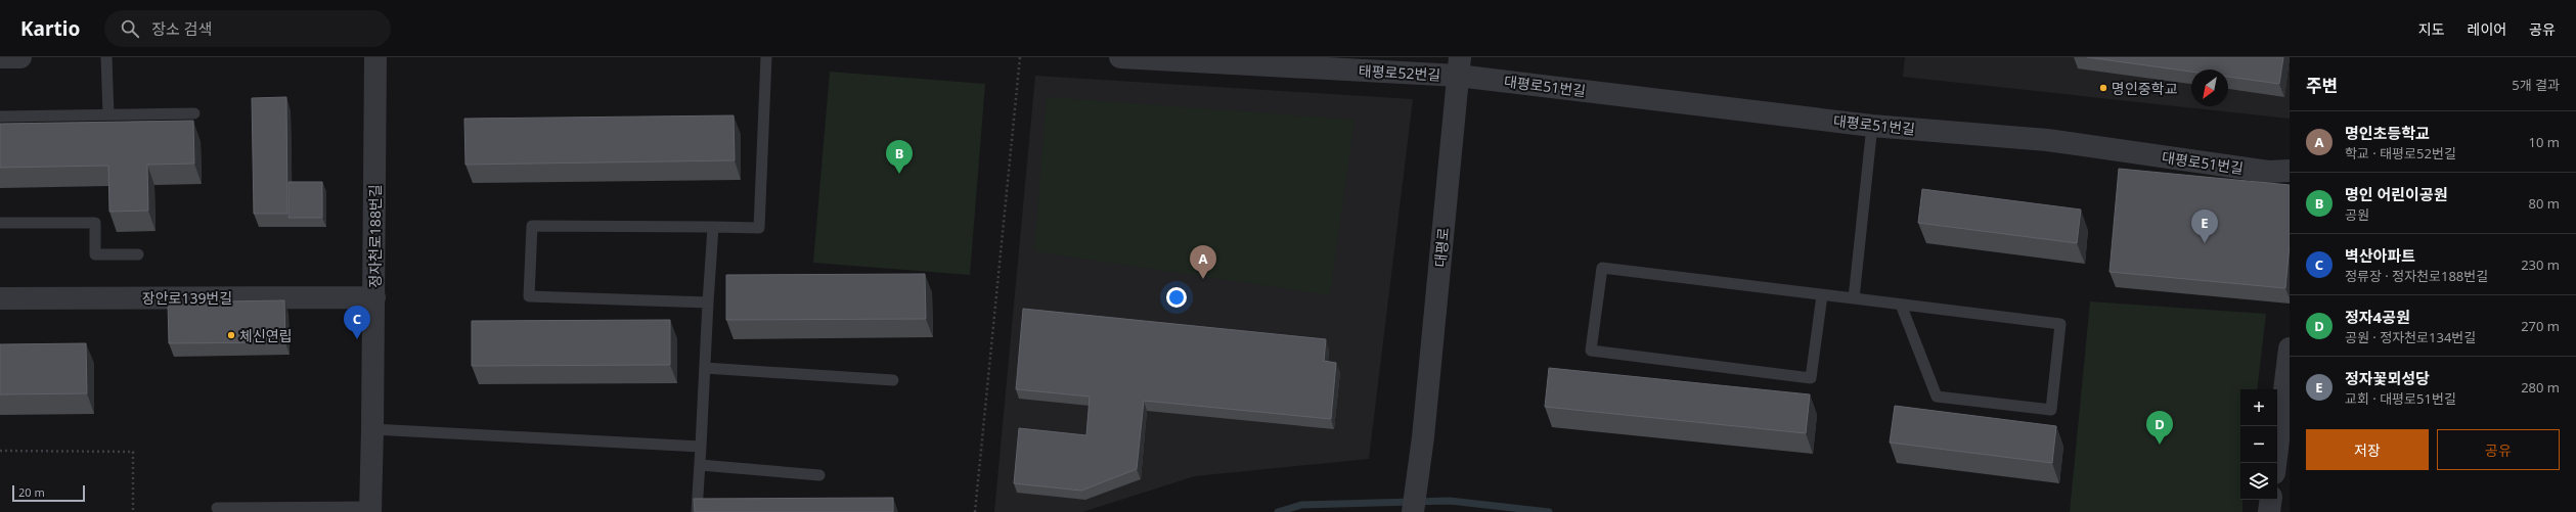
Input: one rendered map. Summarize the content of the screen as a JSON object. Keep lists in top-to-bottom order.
{
  "streets": {
    "street": [
      "태평로52번길",
      "대평로51번길",
      "정자천로188번길",
      "대평로",
      "장안로139번길"
    ]
  },
  "crossings": [
    ["태평로52번길", "대평로51번길"],
    ["태평로52번길", "대평로"],
    ["대평로51번길", "대평로"],
    ["정자천로188번길", "장안로139번길"]
  ],
  "places": ["명인중학교", "체신연립"],
  "scale_bar": "20 m",
  "north": "bottom left",
  "page": {
    "header": "Kartio",
    "search": "장소 검색",
    "nav": ["지도", "레이어", "공유"],
    "heading": ["주변", "5개 결과"],
    "list": [
      {
        "mark": "A",
        "name": "명인초등학교",
        "note": "학교 · 태평로52번길",
        "value": "10 m"
      },
      {
        "mark": "B",
        "name": "명인 어린이공원",
        "note": "공원",
        "value": "80 m"
      },
      {
        "mark": "C",
        "name": "벽산아파트",
        "note": "정류장 · 정자천로188번길",
        "value": "230 m"
      },
      {
        "mark": "D",
        "name": "정자4공원",
        "note": "공원 · 정자천로134번길",
        "value": "270 m"
      },
      {
        "mark": "E",
        "name": "정자꽃뫼성당",
        "note": "교회 · 대평로51번길",
        "value": "280 m"
      }
    ],
    "pins": [
      "B",
      "E",
      "A",
      "C",
      "D"
    ],
    "map_buttons": ["+", "−"],
    "buttons": ["저장", "공유"],
    "scale": "20 m"
  }
}
